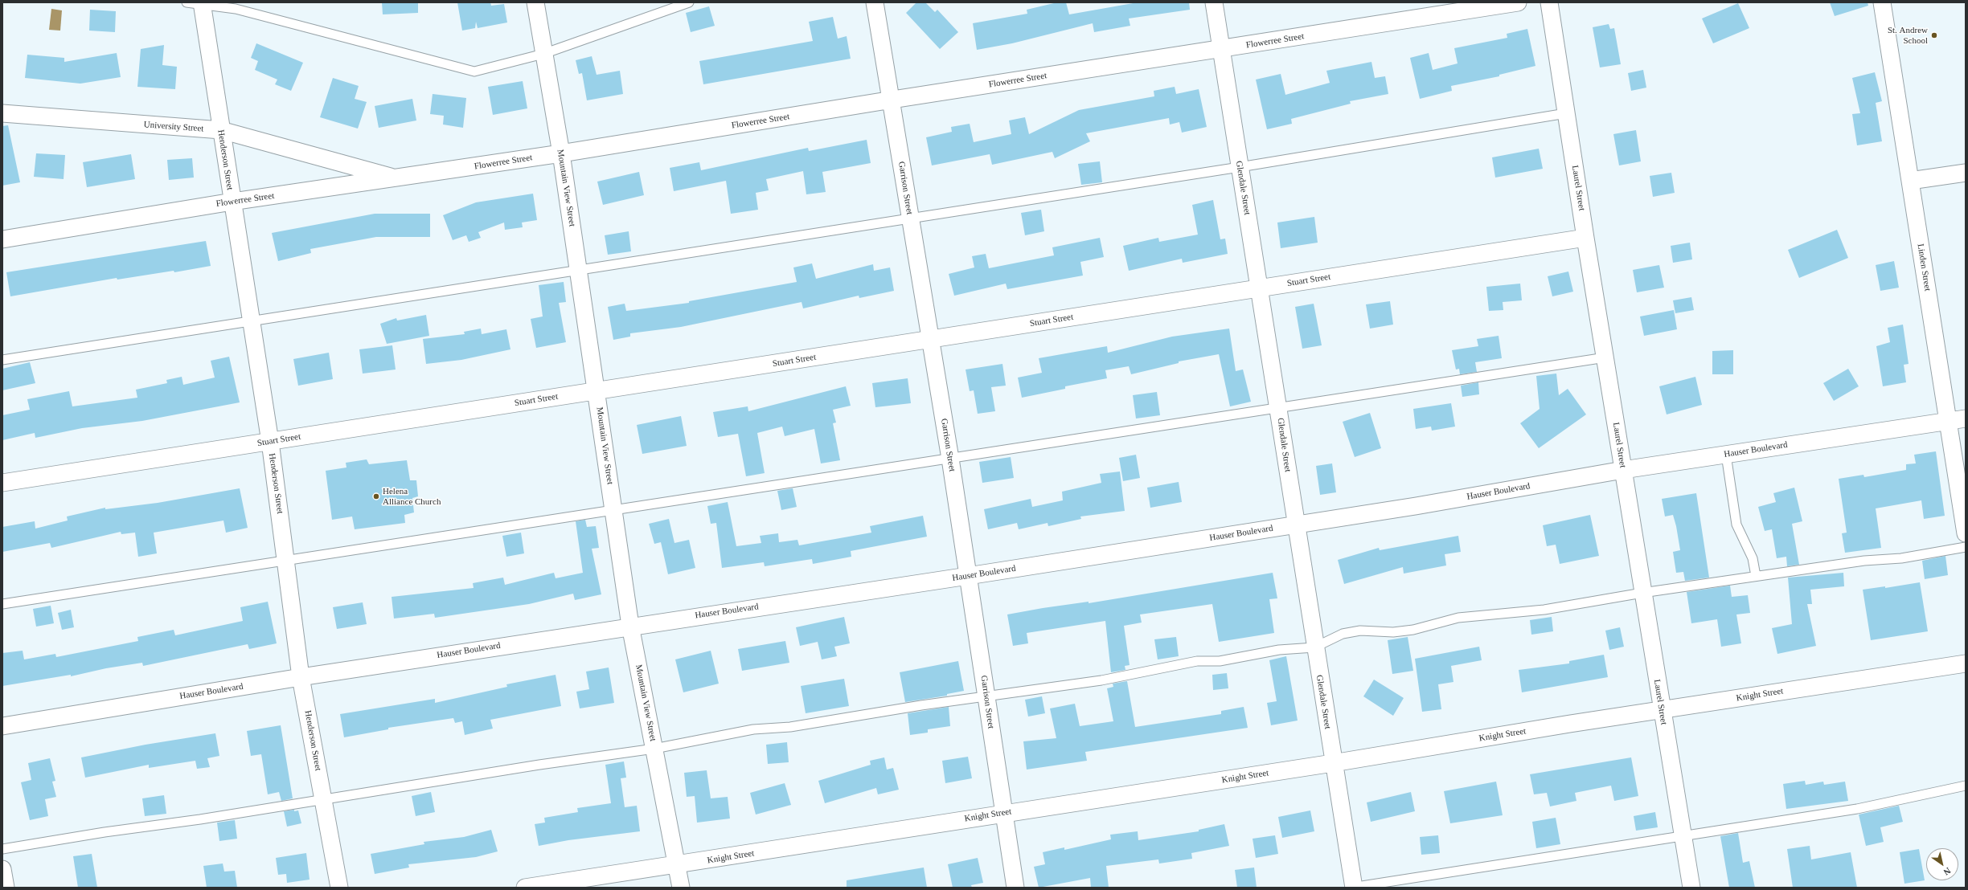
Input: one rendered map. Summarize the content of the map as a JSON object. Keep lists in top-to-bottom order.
{
  "streets": {
    "street": [
      "Flowerree Street",
      "University Street",
      "Henderson Street",
      "Mountain View Street",
      "Garrison Street",
      "Glendale Street",
      "Laurel Street",
      "Linden Street",
      "Stuart Street",
      "Hauser Boulevard",
      "Knight Street"
    ]
  },
  "crossings": [
    ["Flowerree Street", "University Street"],
    ["Flowerree Street", "Henderson Street"],
    ["Flowerree Street", "Mountain View Street"],
    ["Flowerree Street", "Garrison Street"],
    ["Flowerree Street", "Glendale Street"],
    ["University Street", "Henderson Street"],
    ["Henderson Street", "Stuart Street"],
    ["Henderson Street", "Hauser Boulevard"],
    ["Mountain View Street", "Stuart Street"],
    ["Mountain View Street", "Hauser Boulevard"],
    ["Mountain View Street", "Knight Street"],
    ["Garrison Street", "Stuart Street"],
    ["Garrison Street", "Hauser Boulevard"],
    ["Garrison Street", "Knight Street"],
    ["Glendale Street", "Stuart Street"],
    ["Glendale Street", "Hauser Boulevard"],
    ["Glendale Street", "Knight Street"],
    ["Laurel Street", "Stuart Street"],
    ["Laurel Street", "Hauser Boulevard"],
    ["Laurel Street", "Knight Street"],
    ["Linden Street", "Hauser Boulevard"]
  ],
  "places": ["St. Andrew School", "Helena Alliance Church"],
  "north": "bottom right"
}
